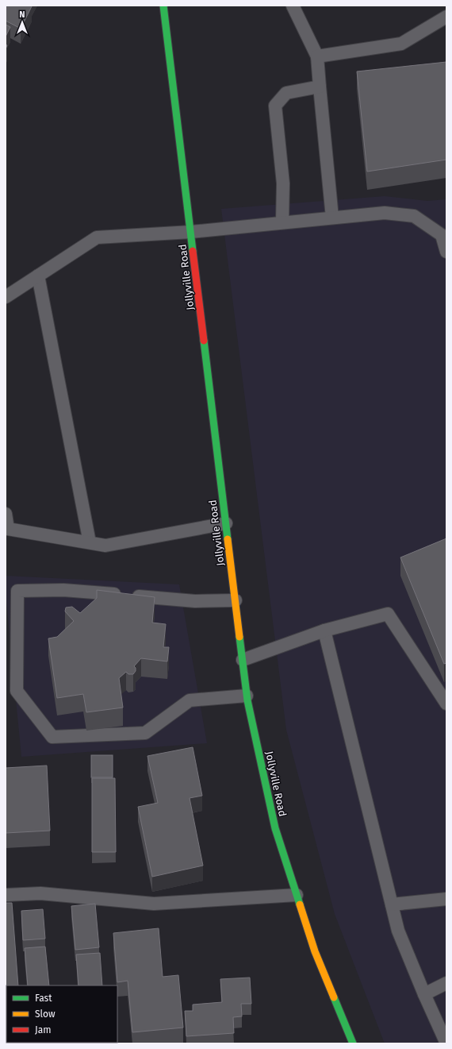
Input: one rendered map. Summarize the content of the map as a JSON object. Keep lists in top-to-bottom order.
{
  "streets": {
    "street": ["Jollyville Road"]
  },
  "legend": ["Fast", "Slow", "Jam"],
  "north": "top"
}
